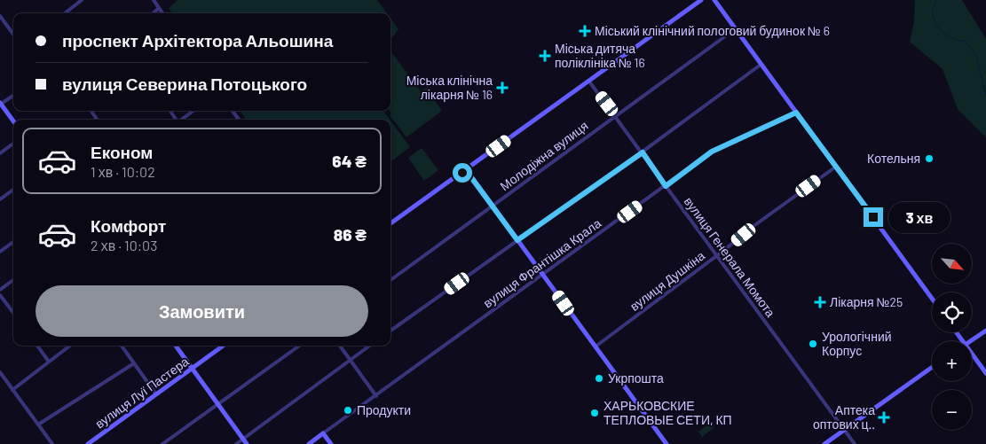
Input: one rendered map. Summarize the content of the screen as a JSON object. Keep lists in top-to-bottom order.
{
  "streets": {
    "street": [
      "Молодіжна вулиця",
      "вулиця Генерала Момота",
      "вулиця Франтішка Крала",
      "вулиця Душкіна",
      "вулиця Луї Пастера"
    ]
  },
  "crossings": [
    ["Молодіжна вулиця", "вулиця Генерала Момота"],
    ["вулиця Генерала Момота", "вулиця Франтішка Крала"],
    ["вулиця Генерала Момота", "вулиця Душкіна"]
  ],
  "places": {
    "health": [
      "Міський клінічний пологовий будинок № 6",
      "Міська дитяча поліклініка № 16",
      "Міська клінічна лікарня № 16",
      "Лікарня №25",
      "Аптека оптових ц‥"
    ],
    "other": [
      "Котельня",
      "Урологічний Корпус",
      "Укрпошта",
      "Продукти",
      "ХАРЬКОВСКИЕ ТЕПЛОВЫЕ СЕТИ, КП"
    ]
  },
  "north": "bottom right",
  "page": {
    "banner": ["проспект Архітектора Альошина", "вулиця Северина Потоцького"],
    "list": [
      {
        "name": "Економ",
        "note": "1 хв · 10:02",
        "value": "64 ₴"
      },
      {
        "name": "Комфорт",
        "note": "2 хв · 10:03",
        "value": "86 ₴"
      }
    ],
    "bubble": "3 хв",
    "map_buttons": ["+", "−"],
    "buttons": "Замовити"
  }
}
